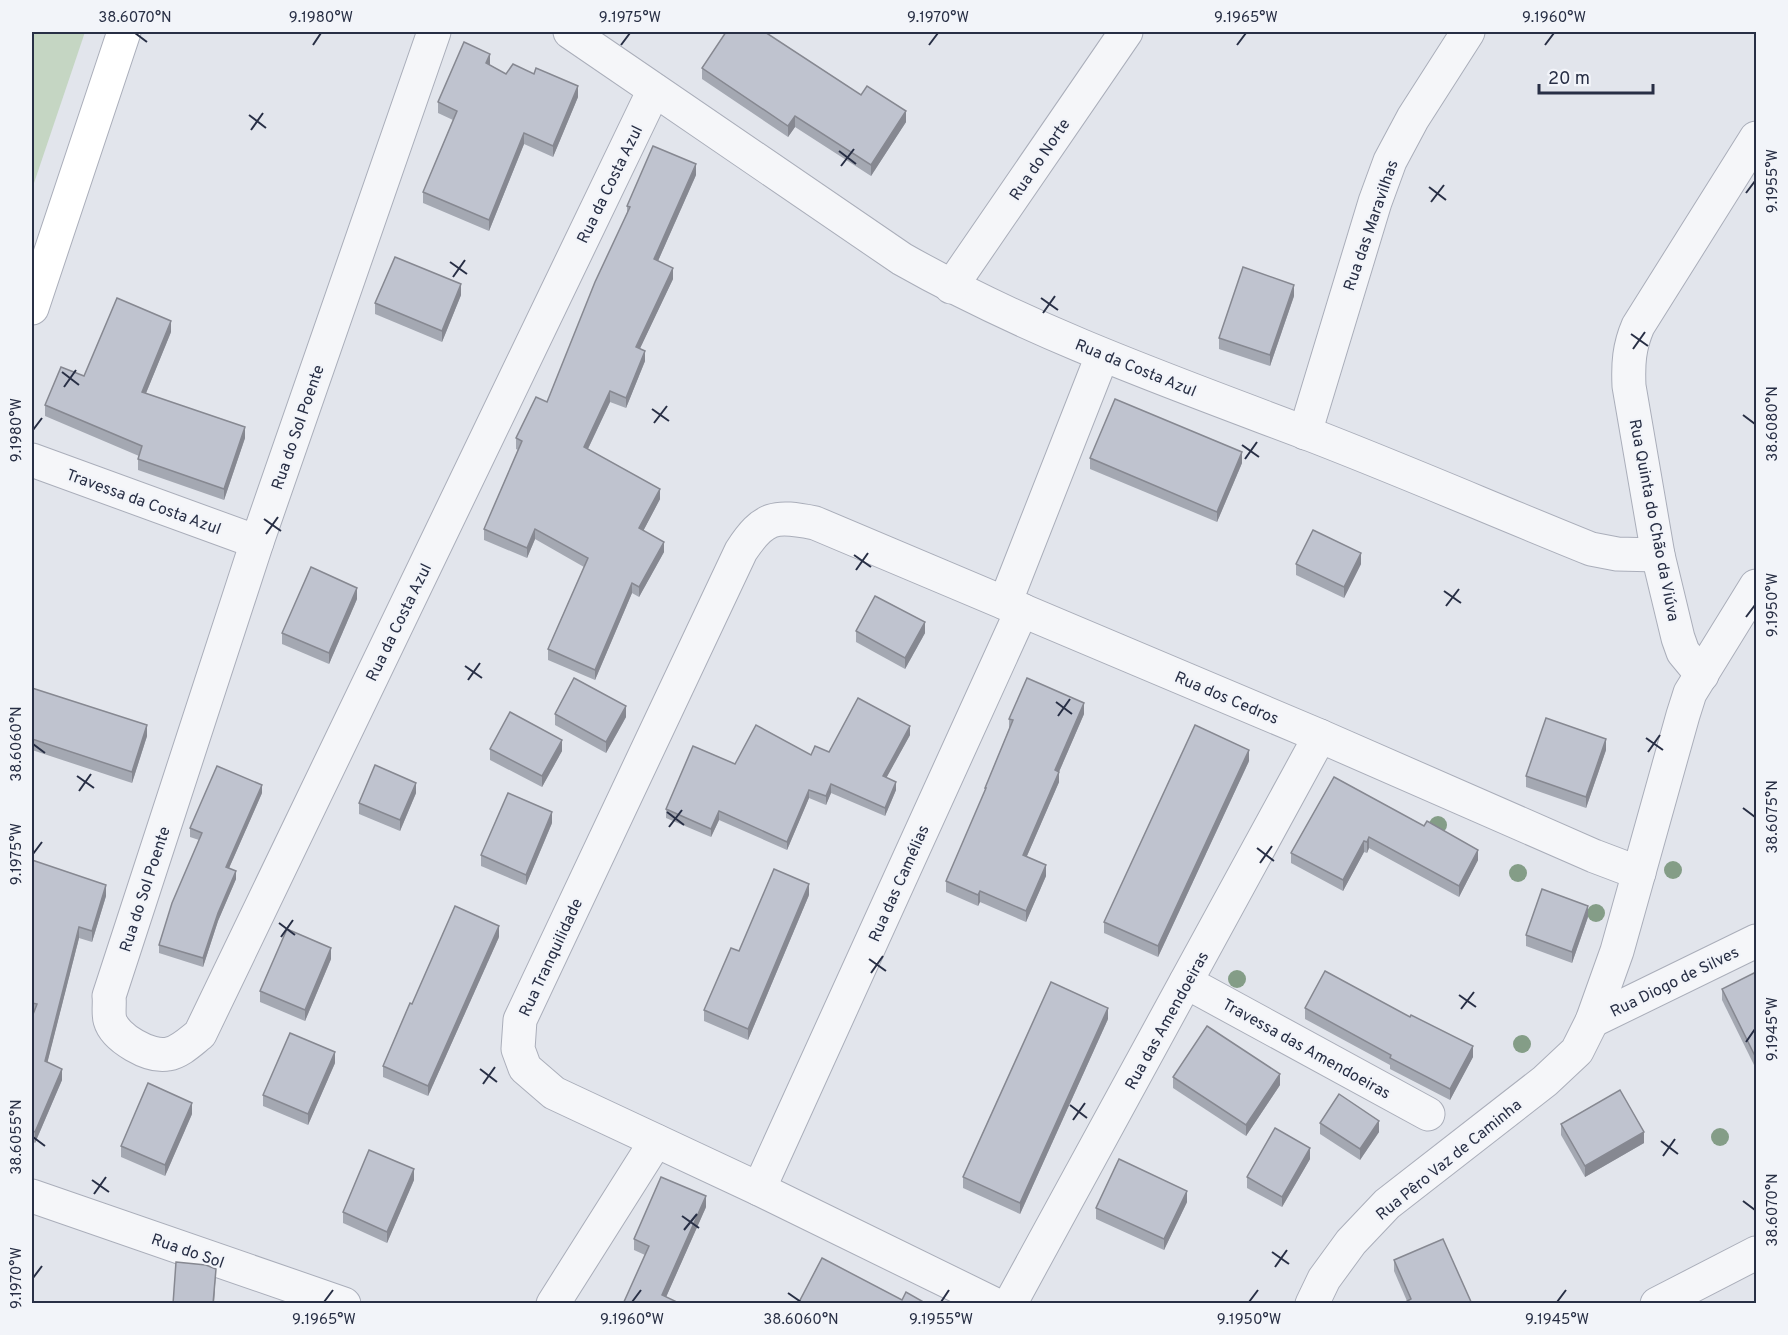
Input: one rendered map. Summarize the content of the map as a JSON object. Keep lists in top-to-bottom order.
{
  "streets": {
    "street": [
      "Rua do Norte",
      "Rua da Costa Azul",
      "Rua das Maravilhas",
      "Rua do Sol Poente",
      "Travessa da Costa Azul",
      "Rua Quinta do Chão da Viúva",
      "Rua dos Cedros",
      "Rua das Camélias",
      "Rua Tranquilidade",
      "Rua Diogo de Silves",
      "Rua das Amendoeiras",
      "Travessa das Amendoeiras",
      "Rua Pêro Vaz de Caminha",
      "Rua do Sol"
    ]
  },
  "crossings": [
    ["Rua do Norte", "Rua da Costa Azul"],
    ["Rua da Costa Azul", "Rua das Maravilhas"],
    ["Rua da Costa Azul", "Rua do Sol Poente"],
    ["Rua da Costa Azul", "Rua Quinta do Chão da Viúva"],
    ["Rua da Costa Azul", "Rua das Camélias"],
    ["Rua do Sol Poente", "Travessa da Costa Azul"],
    ["Rua dos Cedros", "Rua das Camélias"],
    ["Rua dos Cedros", "Rua Tranquilidade"],
    ["Rua dos Cedros", "Rua das Amendoeiras"],
    ["Rua das Camélias", "Rua Tranquilidade"],
    ["Rua Diogo de Silves", "Rua Pêro Vaz de Caminha"],
    ["Rua das Amendoeiras", "Travessa das Amendoeiras"]
  ],
  "scale_bar": "20 m",
  "coordinates": [
    "38.6070°N",
    "9.1980°W",
    "9.1975°W",
    "9.1970°W",
    "9.1965°W",
    "9.1960°W",
    "9.1955°W",
    "38.6080°N",
    "9.1950°W",
    "38.6060°N",
    "38.6075°N",
    "9.1945°W",
    "38.6055°N"
  ]
}
